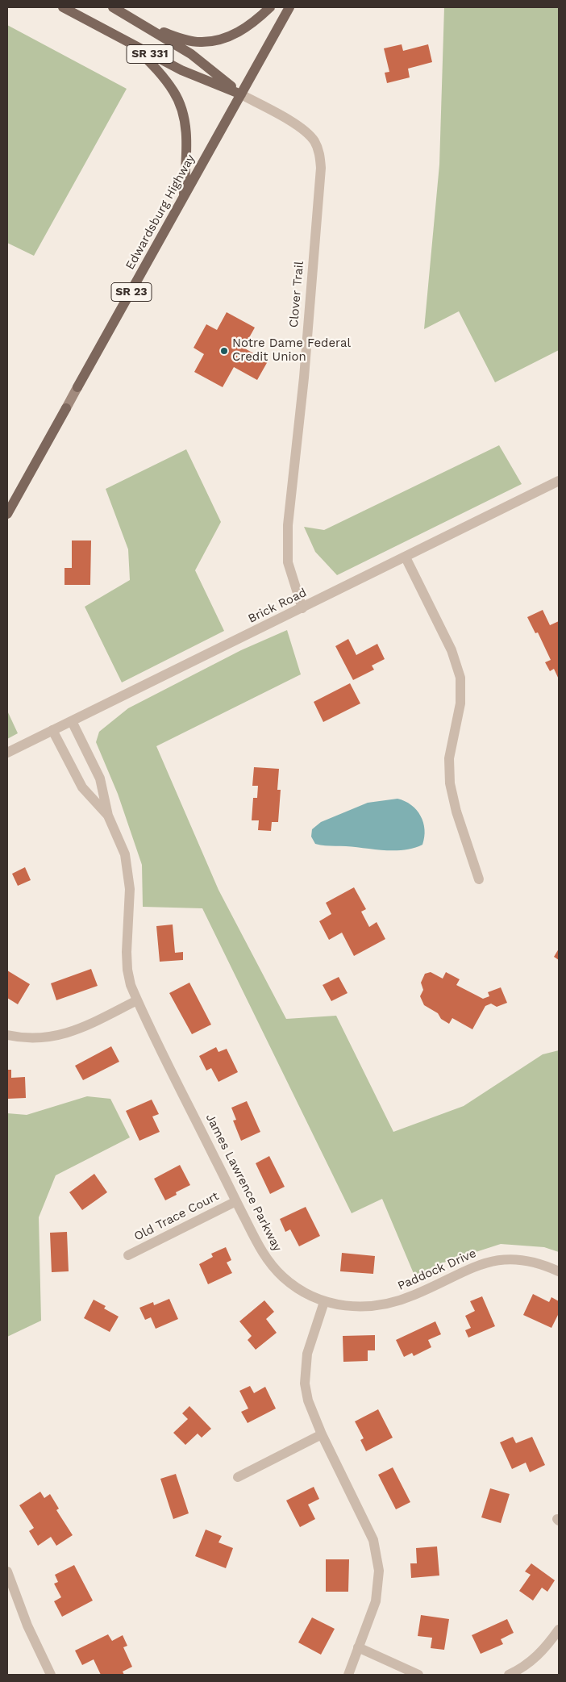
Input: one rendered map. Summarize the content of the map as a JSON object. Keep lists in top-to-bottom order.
{
  "streets": {
    "main road": ["SR 331", "Edwardsburg Highway", "SR 23"],
    "street": [
      "Clover Trail",
      "Brick Road",
      "James Lawrence Parkway",
      "Old Trace Court",
      "Paddock Drive"
    ]
  },
  "crossings": [
    ["SR 331", "Edwardsburg Highway"],
    ["SR 331", "Clover Trail"],
    ["Edwardsburg Highway", "Clover Trail"],
    ["Clover Trail", "Brick Road"],
    ["Brick Road", "James Lawrence Parkway"],
    ["James Lawrence Parkway", "Old Trace Court"],
    ["James Lawrence Parkway", "Paddock Drive"]
  ],
  "places": ["Notre Dame Federal Credit Union"]
}
